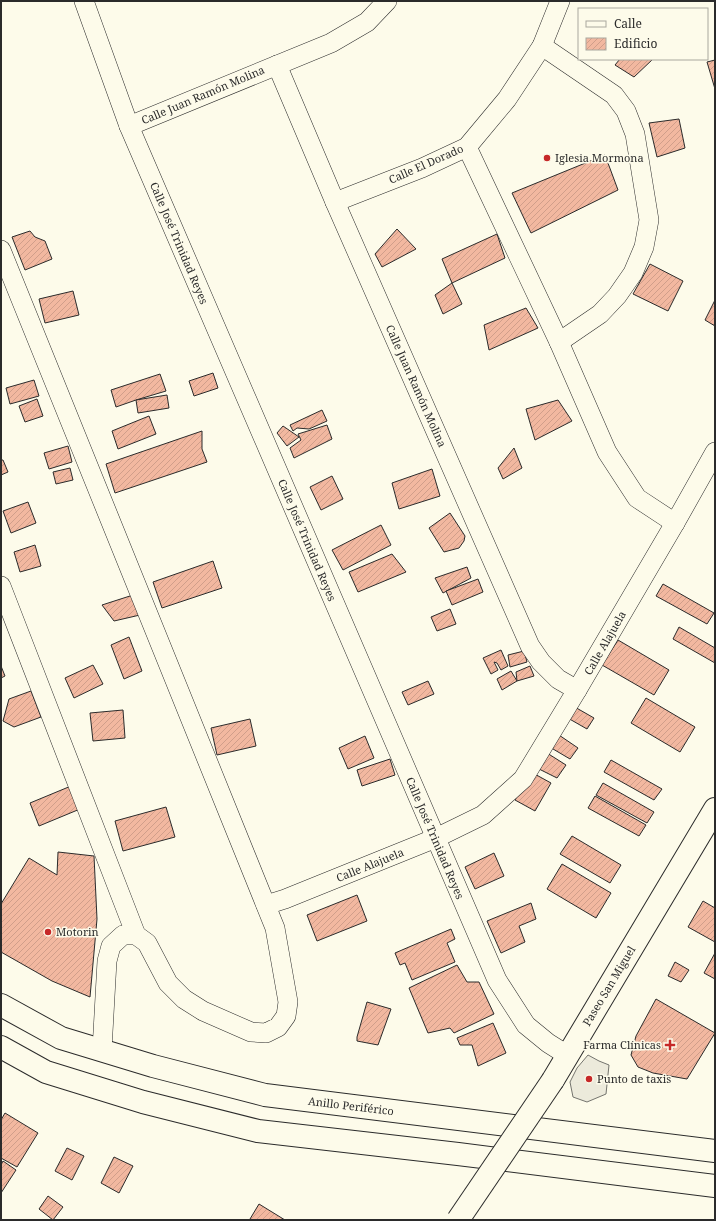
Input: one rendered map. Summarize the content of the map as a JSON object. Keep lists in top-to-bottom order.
{
  "streets": {
    "main road": ["Paseo San Miguel", "Anillo Periférico"],
    "street": [
      "Calle Juan Ramón Molina",
      "Calle El Dorado",
      "Calle José Trinidad Reyes",
      "Calle Alajuela"
    ]
  },
  "crossings": [
    ["Calle Juan Ramón Molina", "Calle El Dorado"],
    ["Calle Juan Ramón Molina", "Calle José Trinidad Reyes"],
    ["Calle Juan Ramón Molina", "Calle Alajuela"],
    ["Calle José Trinidad Reyes", "Calle Alajuela"],
    ["Calle José Trinidad Reyes", "Paseo San Miguel"]
  ],
  "places": {
    "other": ["Iglesia Mormona", "Motorin", "Punto de taxis"],
    "health": ["Farma Clínicas"]
  },
  "legend": ["Calle", "Edificio"]
}
